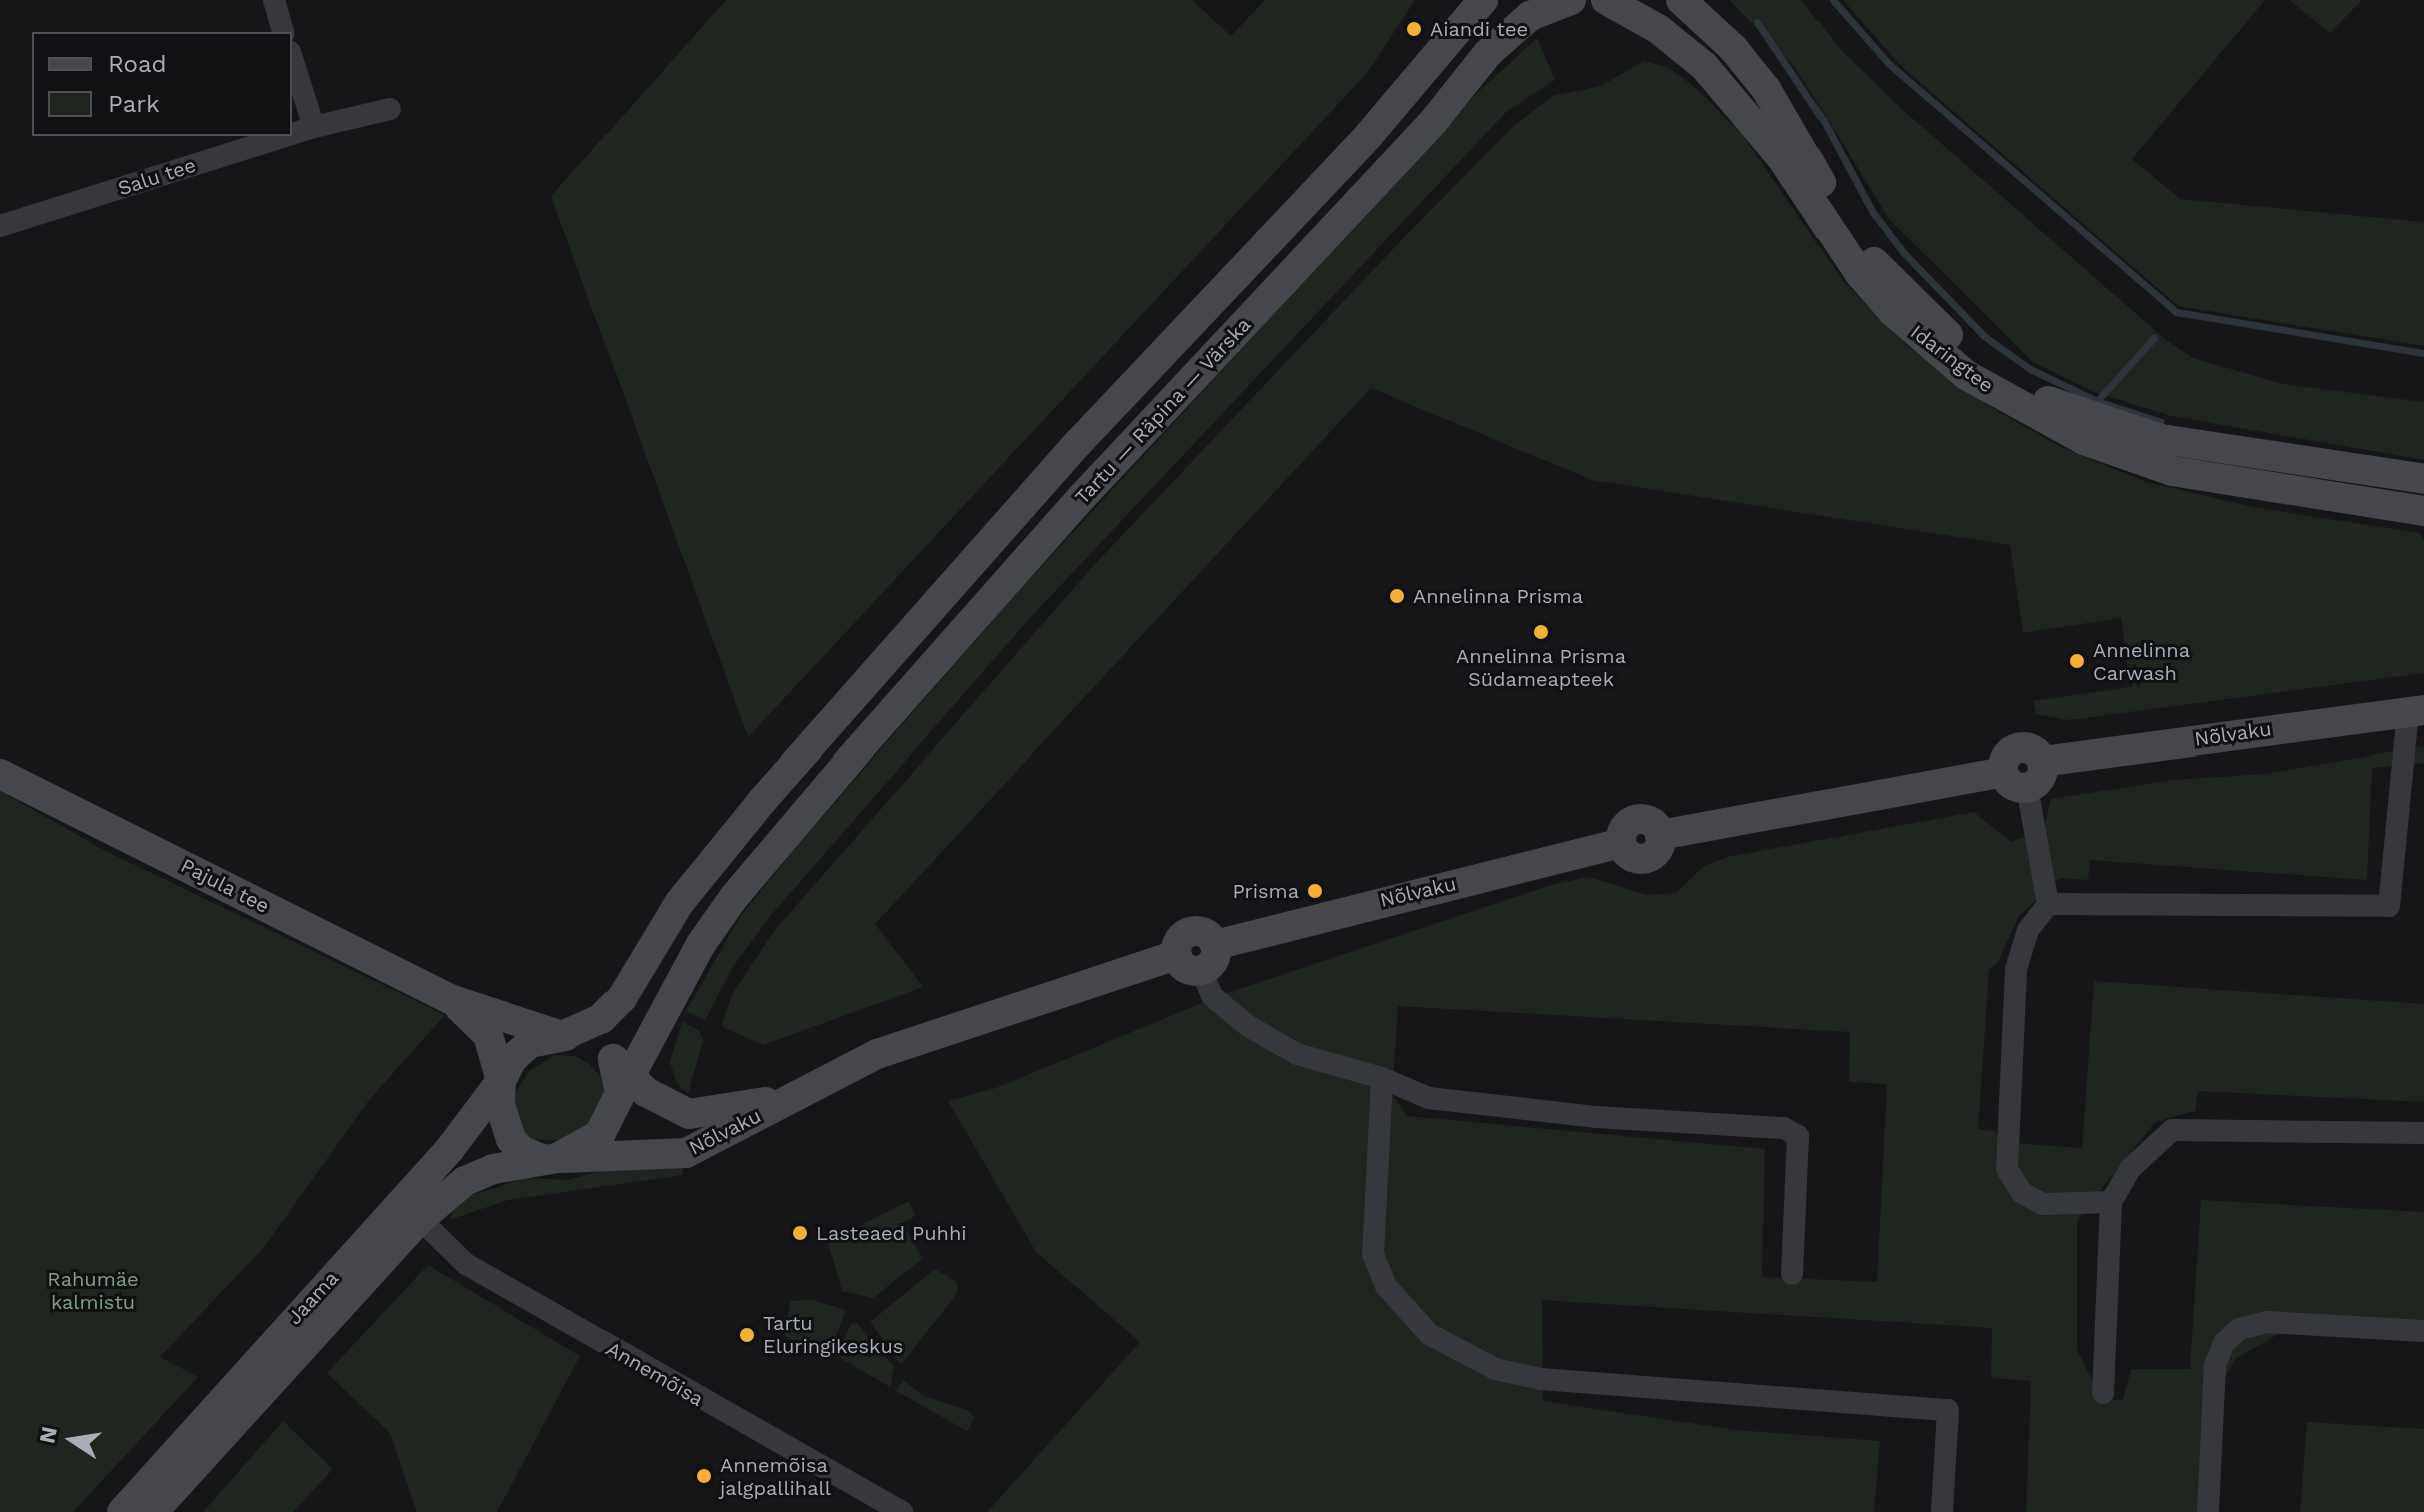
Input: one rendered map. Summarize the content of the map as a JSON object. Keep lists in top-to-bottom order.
{
  "streets": {
    "main road": [
      "Idaringtee",
      "Tartu — Räpina — Värska",
      "Nõlvaku",
      "Pajula tee",
      "Jaama"
    ],
    "street": ["Salu tee", "Annemõisa"]
  },
  "crossings": [
    ["Tartu — Räpina — Värska", "Nõlvaku"],
    ["Tartu — Räpina — Värska", "Jaama"],
    ["Nõlvaku", "Jaama"],
    ["Jaama", "Annemõisa"]
  ],
  "parks": ["Rahumäe kalmistu"],
  "places": [
    "Aiandi tee",
    "Annelinna Prisma",
    "Annelinna Prisma Südameapteek",
    "Annelinna Carwash",
    "Prisma",
    "Lasteaed Puhhi",
    "Tartu Eluringikeskus",
    "Annemõisa jalgpallihall"
  ],
  "legend": ["Road", "Park"],
  "north": "left"
}
